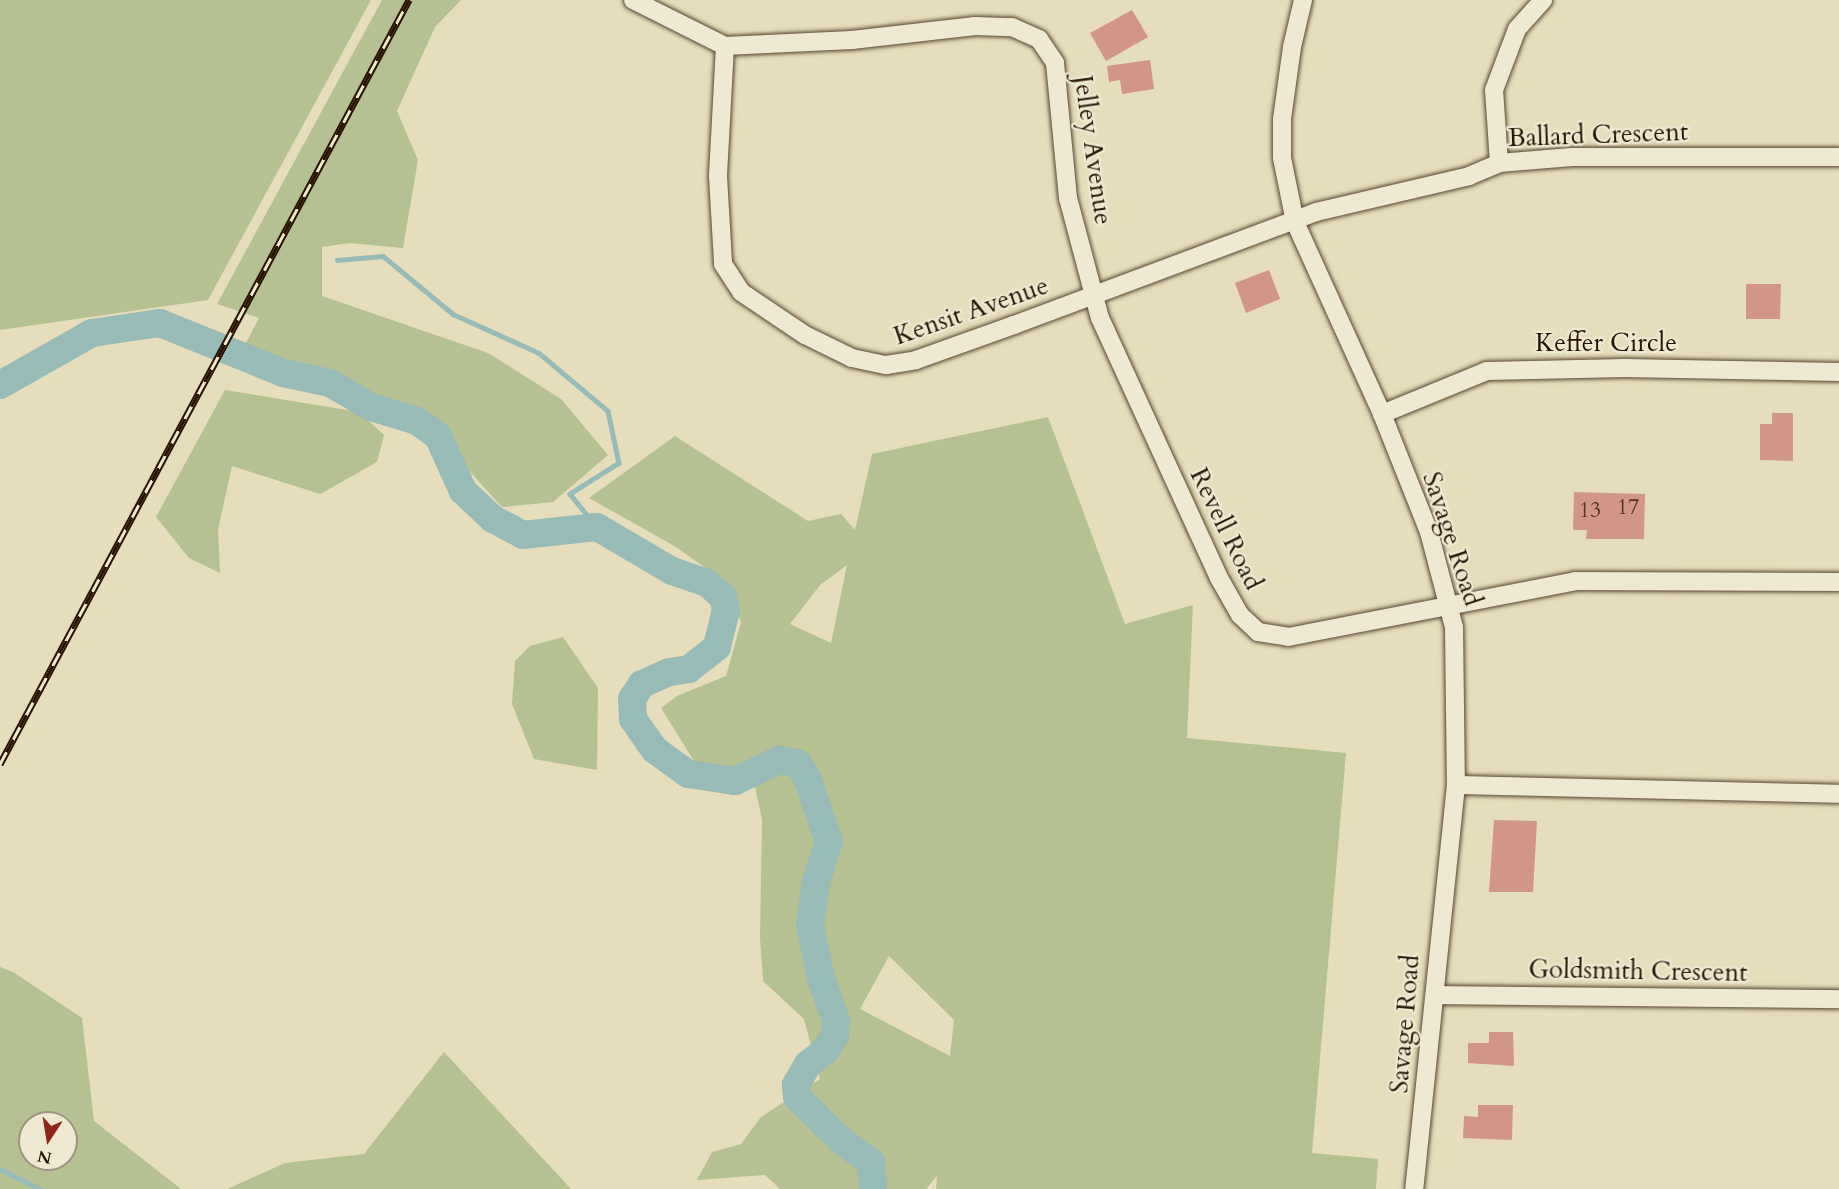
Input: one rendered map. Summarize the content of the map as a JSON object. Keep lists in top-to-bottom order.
{
  "streets": {
    "street": [
      "Ballard Crescent",
      "Jelley Avenue",
      "Kensit Avenue",
      "Keffer Circle",
      "Revell Road",
      "Savage Road",
      "Goldsmith Crescent"
    ]
  },
  "crossings": [
    ["Ballard Crescent", "Kensit Avenue"],
    ["Ballard Crescent", "Savage Road"],
    ["Jelley Avenue", "Kensit Avenue"],
    ["Jelley Avenue", "Revell Road"],
    ["Kensit Avenue", "Revell Road"],
    ["Kensit Avenue", "Savage Road"],
    ["Keffer Circle", "Savage Road"],
    ["Revell Road", "Savage Road"],
    ["Savage Road", "Goldsmith Crescent"]
  ],
  "house_numbers": ["17", "13"],
  "north": "bottom"
}
